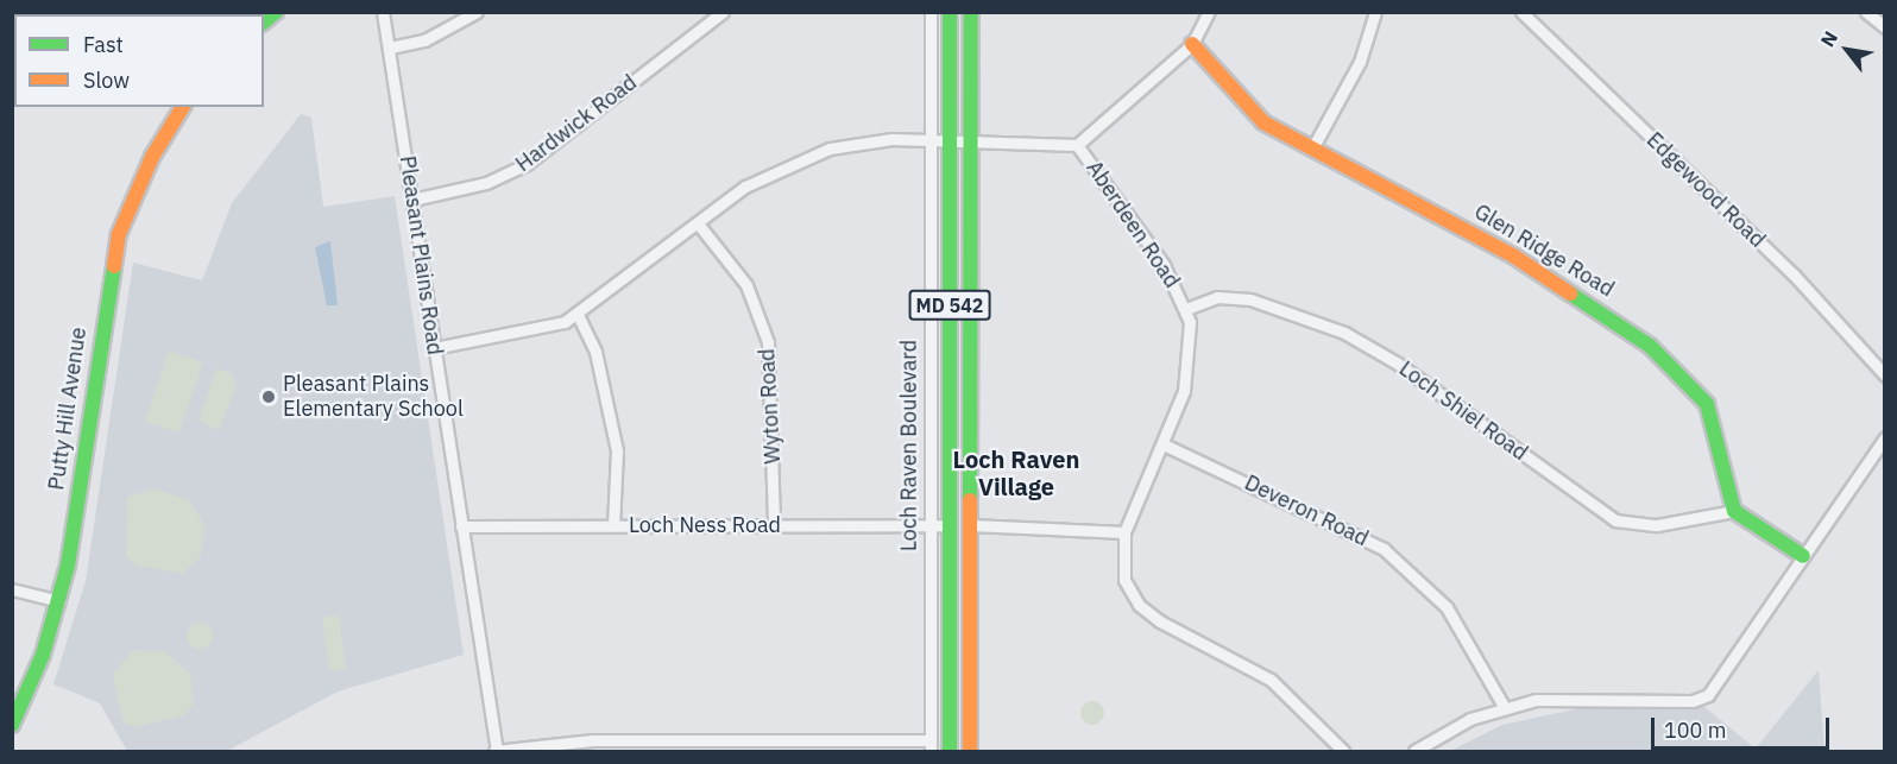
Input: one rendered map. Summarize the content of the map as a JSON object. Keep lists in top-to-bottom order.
{
  "streets": {
    "main road": [
      "Glen Ridge Road",
      "MD 542",
      "Putty Hill Avenue",
      "Loch Raven Boulevard"
    ],
    "street": [
      "Hardwick Road",
      "Edgewood Road",
      "Aberdeen Road",
      "Pleasant Plains Road",
      "Wyton Road",
      "Loch Shiel Road",
      "Deveron Road",
      "Loch Ness Road"
    ]
  },
  "crossings": [
    ["Hardwick Road", "Pleasant Plains Road"],
    ["Aberdeen Road", "Pleasant Plains Road"],
    ["Aberdeen Road", "MD 542"],
    ["Aberdeen Road", "Wyton Road"],
    ["Aberdeen Road", "Loch Shiel Road"],
    ["Aberdeen Road", "Loch Raven Boulevard"],
    ["Aberdeen Road", "Deveron Road"],
    ["Glen Ridge Road", "Loch Shiel Road"],
    ["Pleasant Plains Road", "Loch Ness Road"],
    ["Wyton Road", "Loch Ness Road"],
    ["Loch Raven Boulevard", "Loch Ness Road"]
  ],
  "districts": ["Loch Raven Village"],
  "places": ["Pleasant Plains Elementary School"],
  "legend": ["Fast", "Slow"],
  "scale_bar": "100 m",
  "north": "top left"
}
